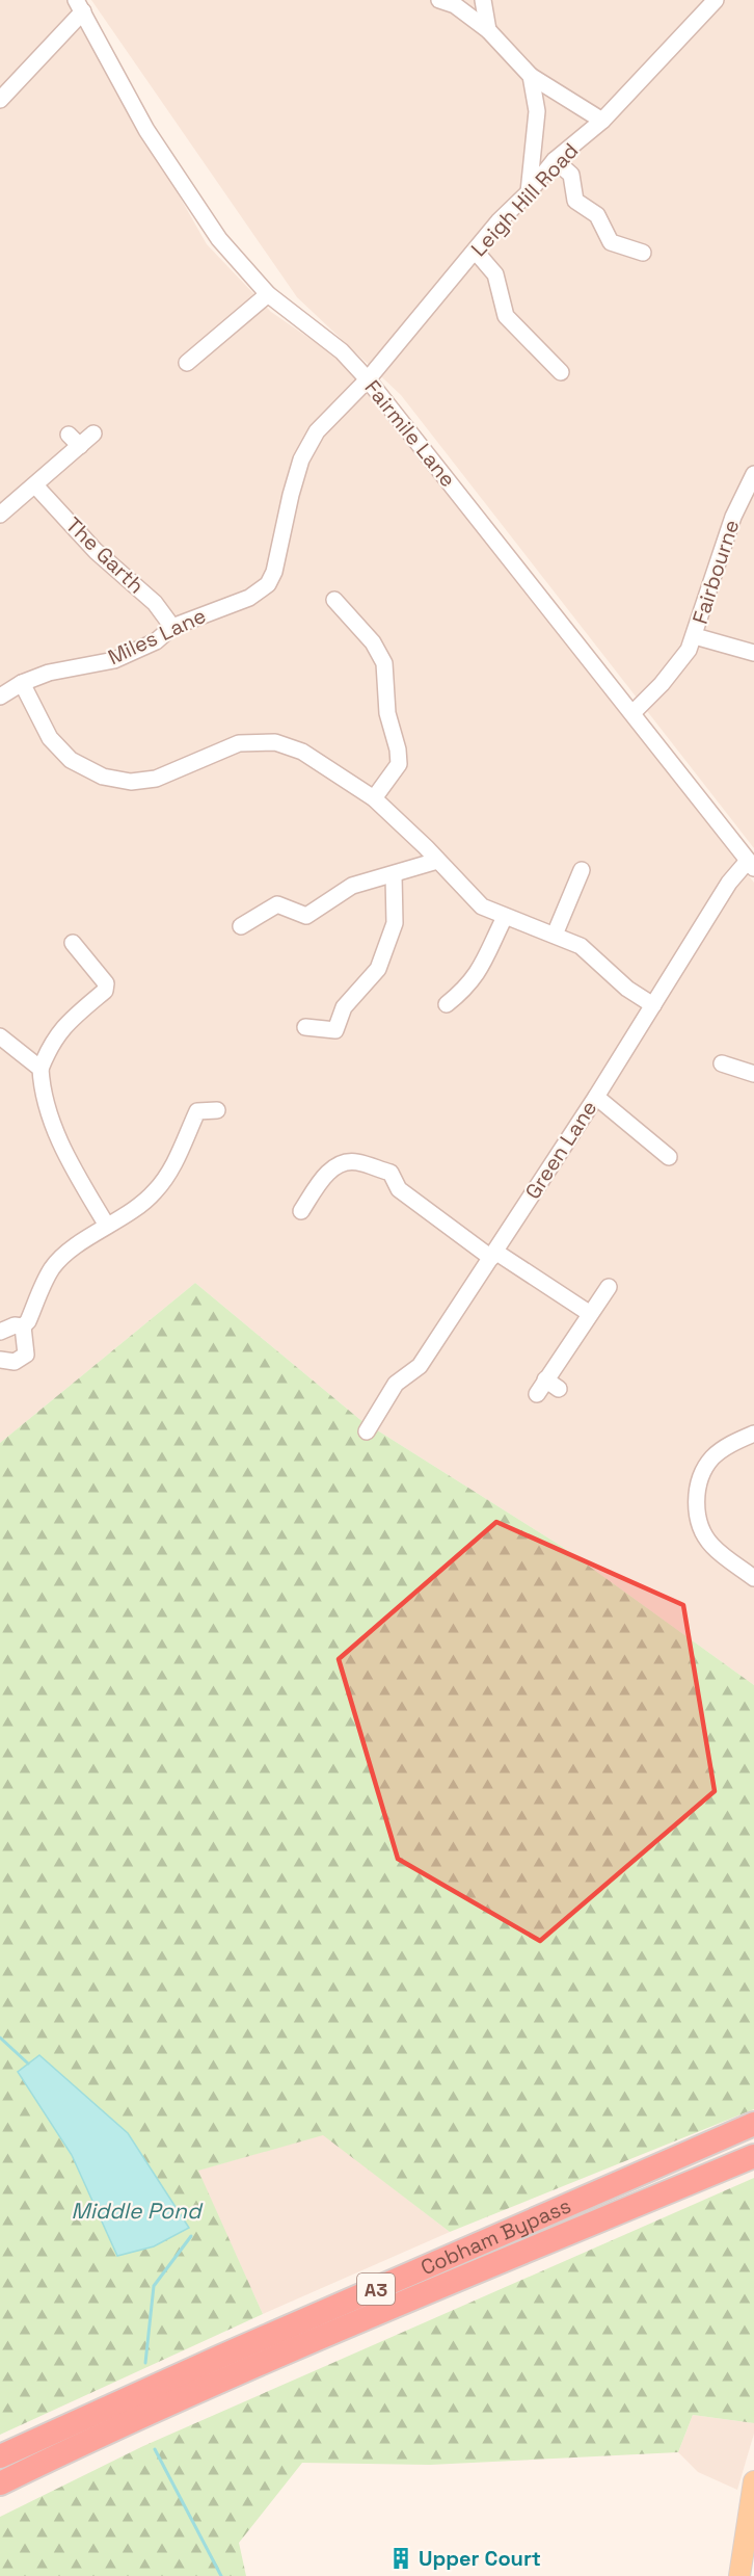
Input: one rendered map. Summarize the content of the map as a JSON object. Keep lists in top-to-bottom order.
{
  "streets": {
    "highway": ["Cobham Bypass", "A3"],
    "street": [
      "Leigh Hill Road",
      "Fairmile Lane",
      "The Garth",
      "Fairbourne",
      "Miles Lane",
      "Green Lane"
    ]
  },
  "crossings": [
    ["Leigh Hill Road", "Fairmile Lane"],
    ["Leigh Hill Road", "Miles Lane"],
    ["Fairmile Lane", "Fairbourne"],
    ["Fairmile Lane", "Miles Lane"],
    ["Fairmile Lane", "Green Lane"],
    ["The Garth", "Miles Lane"]
  ],
  "water": ["Middle Pond"],
  "places": {
    "building": ["Upper Court"]
  }
}
